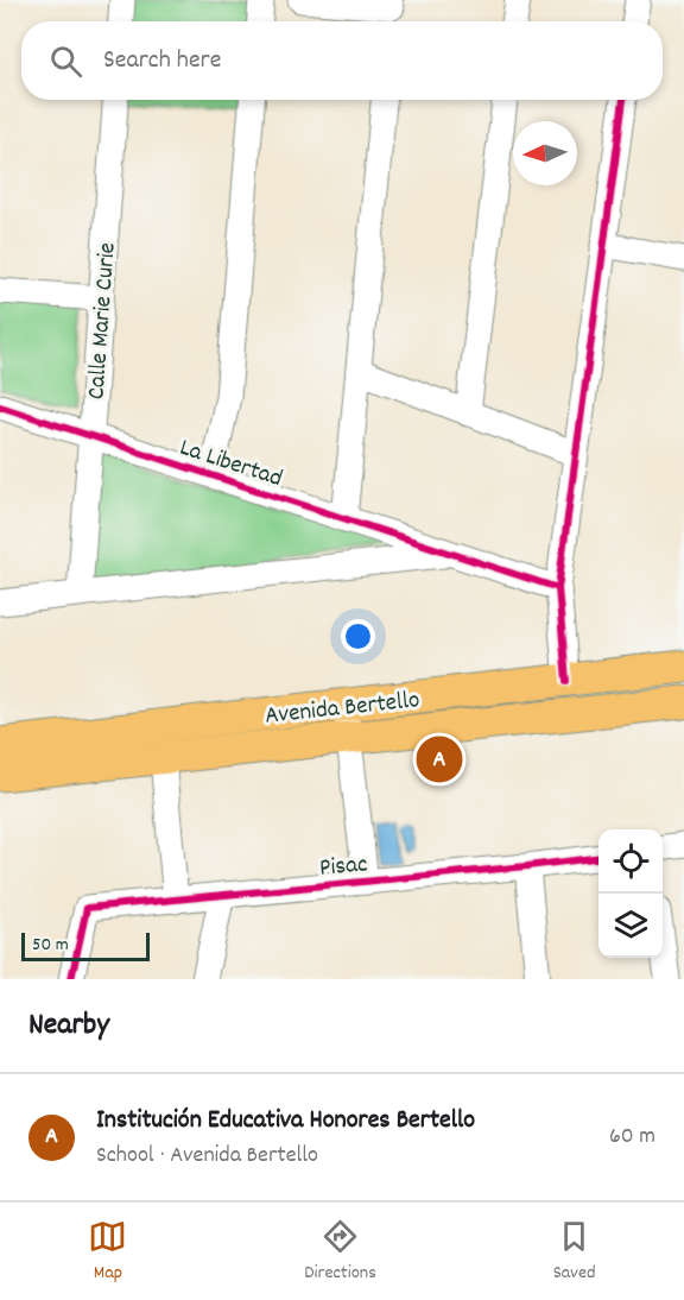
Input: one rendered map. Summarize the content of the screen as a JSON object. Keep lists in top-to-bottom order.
{
  "streets": {
    "main road": ["Avenida Bertello"],
    "street": ["Calle Marie Curie", "La Libertad", "Pisac"]
  },
  "crossings": [
    ["Calle Marie Curie", "La Libertad"]
  ],
  "scale_bar": "50 m",
  "north": "left",
  "page": {
    "search": "Search here",
    "pins": "A",
    "scale": "50 m",
    "heading": "Nearby",
    "list": [
      {
        "mark": "A",
        "name": "Institución Educativa Honores Bertello",
        "note": "School · Avenida Bertello",
        "value": "60 m"
      }
    ],
    "nav": ["Map", "Directions", "Saved"]
  }
}
